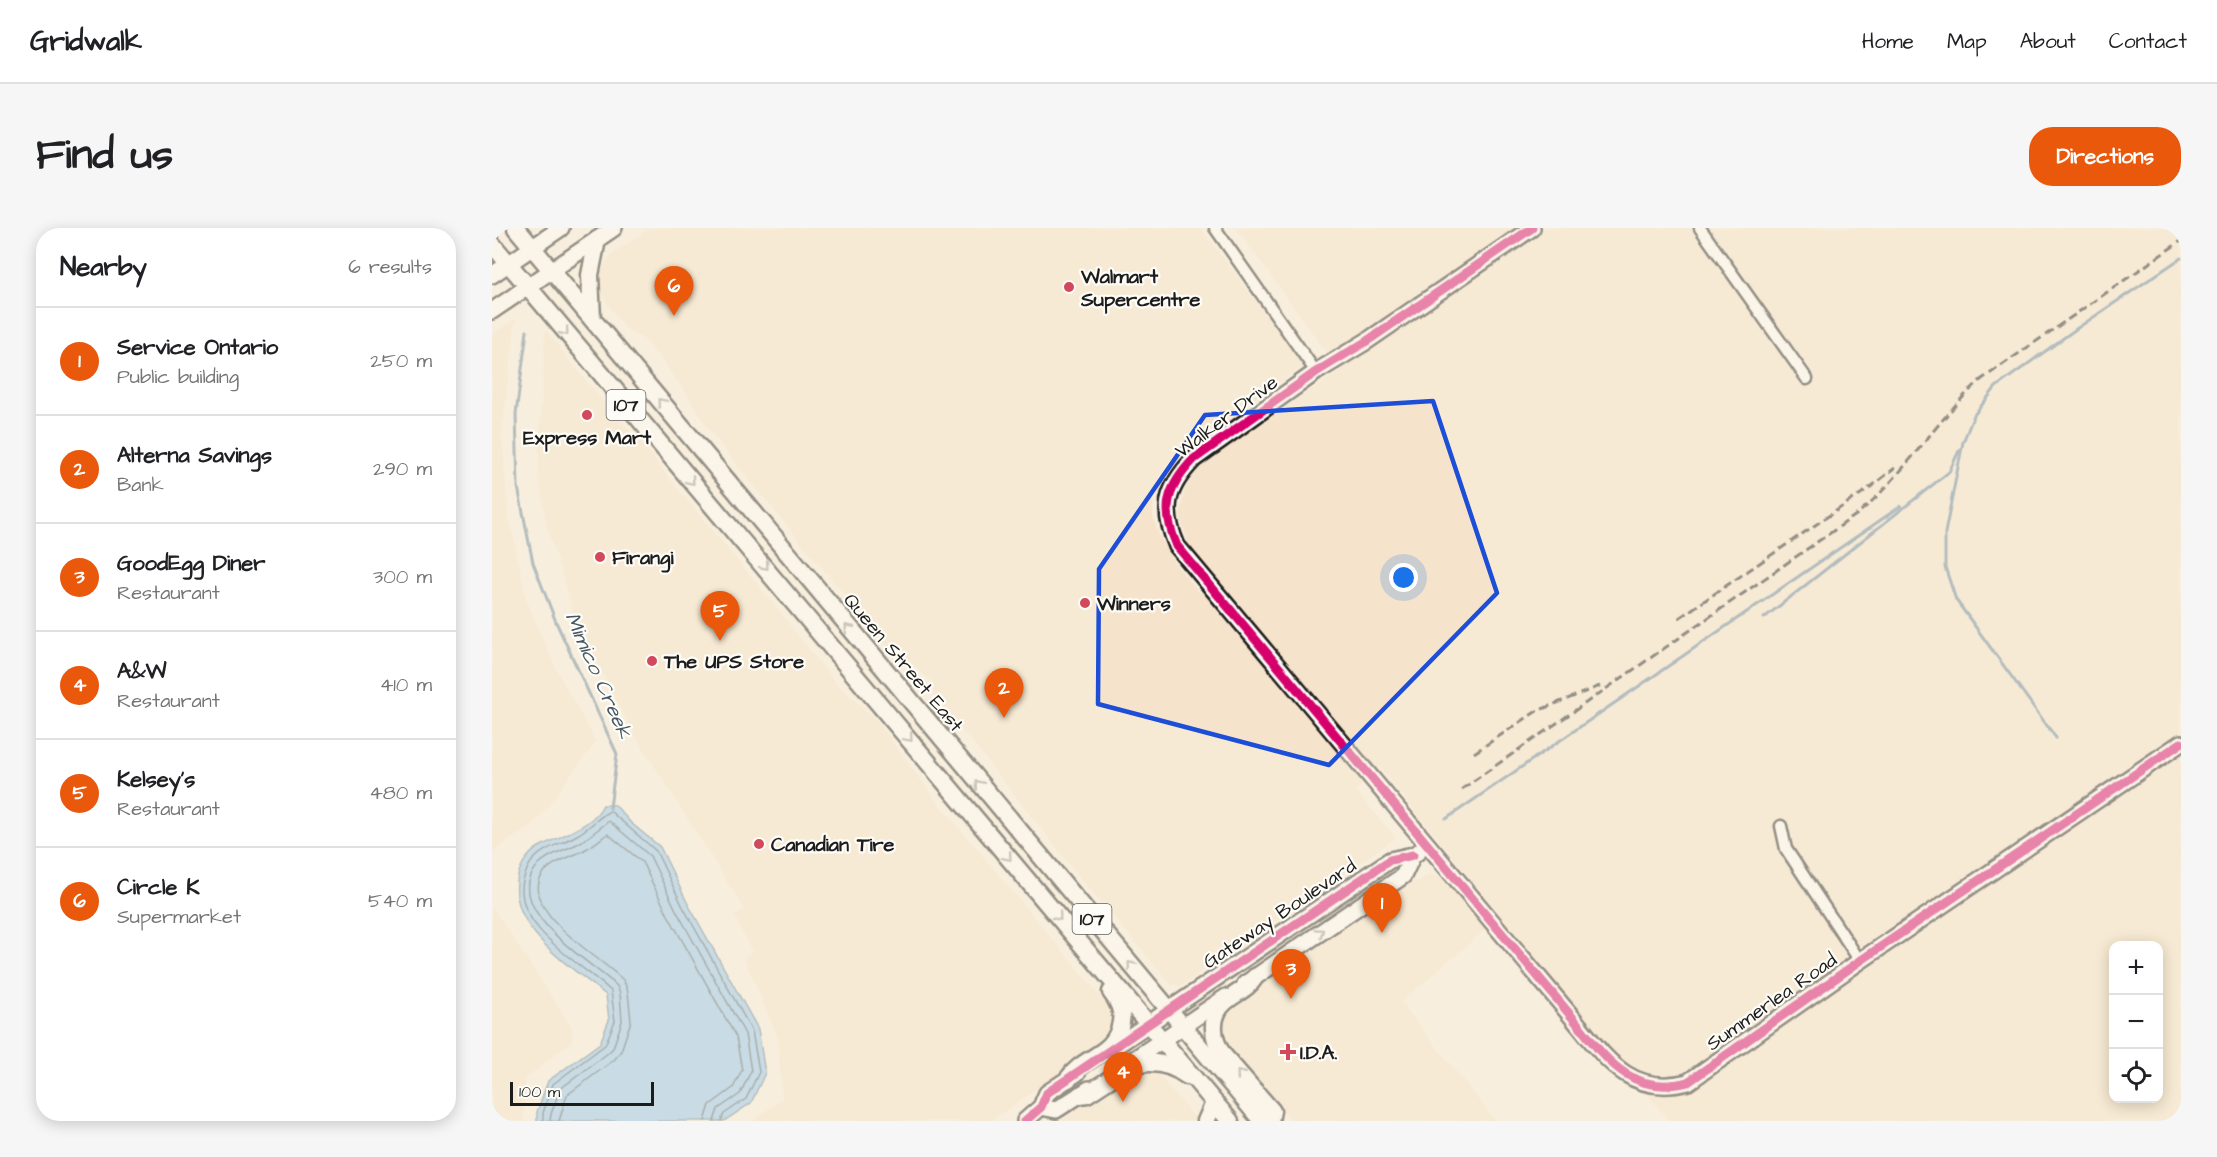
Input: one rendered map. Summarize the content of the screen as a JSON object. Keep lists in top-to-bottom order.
{
  "streets": {
    "main road": ["107", "Queen Street East"],
    "street": ["Walker Drive", "Gateway Boulevard", "Summerlea Road"]
  },
  "crossings": [
    ["107", "Gateway Boulevard"],
    ["Walker Drive", "Gateway Boulevard"],
    ["Walker Drive", "Summerlea Road"],
    ["Queen Street East", "Gateway Boulevard"],
    ["Gateway Boulevard", "Summerlea Road"]
  ],
  "water": ["Mimico Creek"],
  "places": {
    "other": [
      "Walmart Supercentre",
      "Express Mart",
      "Firangi",
      "Winners",
      "The UPS Store",
      "Canadian Tire"
    ],
    "health": ["I.D.A."]
  },
  "scale_bar": "100 m",
  "page": {
    "header": "Gridwalk",
    "nav": [
      "Home",
      "Map",
      "About",
      "Contact"
    ],
    "title": "Find us",
    "buttons": "Directions",
    "heading": ["Nearby", "6 results"],
    "pins": [
      "6",
      "5",
      "2",
      "1",
      "3",
      "4"
    ],
    "list": [
      {
        "mark": "1",
        "name": "Service Ontario",
        "note": "Public building",
        "value": "250 m"
      },
      {
        "mark": "2",
        "name": "Alterna Savings",
        "note": "Bank",
        "value": "290 m"
      },
      {
        "mark": "3",
        "name": "GoodEgg Diner",
        "note": "Restaurant",
        "value": "300 m"
      },
      {
        "mark": "4",
        "name": "A&W",
        "note": "Restaurant",
        "value": "410 m"
      },
      {
        "mark": "5",
        "name": "Kelsey's",
        "note": "Restaurant",
        "value": "480 m"
      },
      {
        "mark": "6",
        "name": "Circle K",
        "note": "Supermarket",
        "value": "540 m"
      }
    ],
    "map_buttons": ["+", "−"],
    "scale": "100 m"
  }
}
